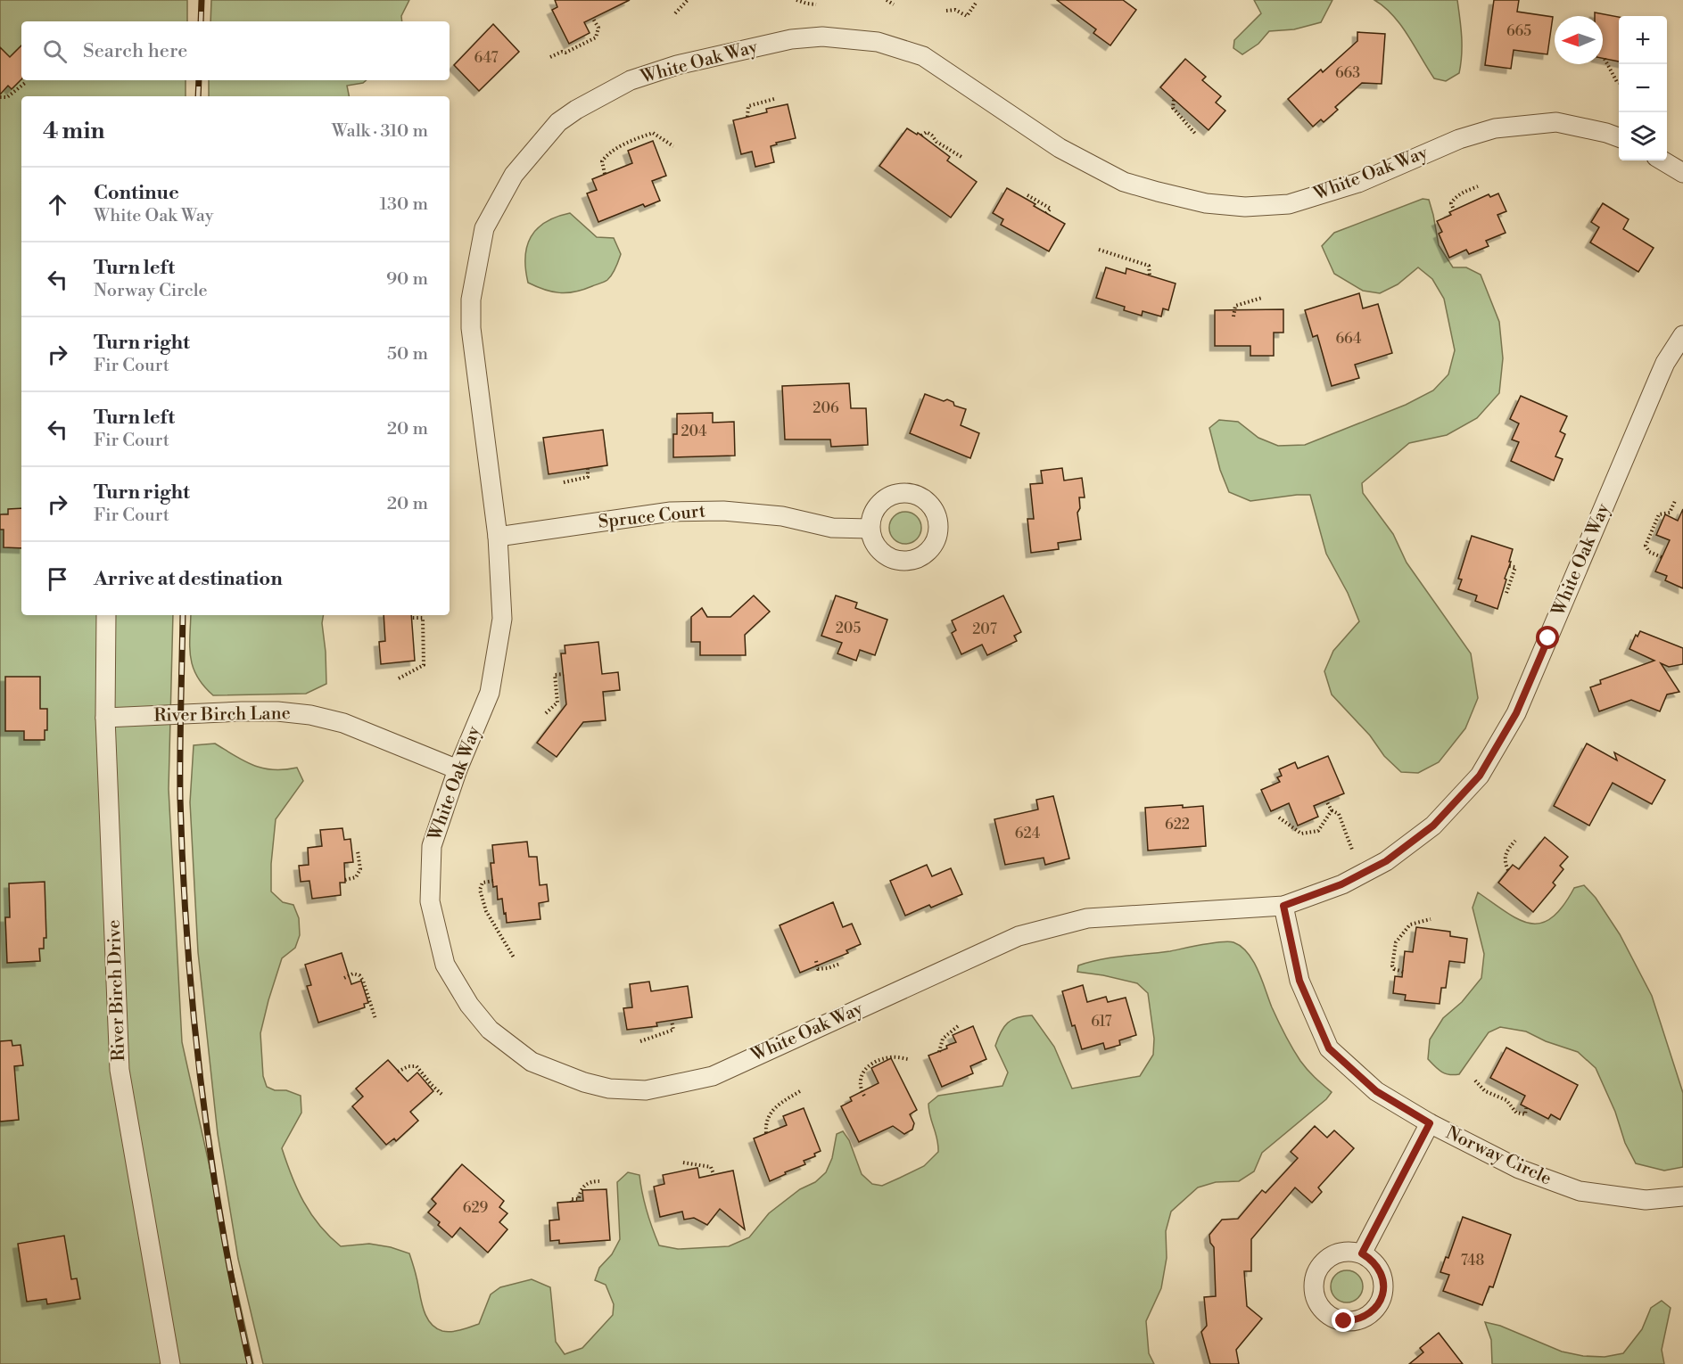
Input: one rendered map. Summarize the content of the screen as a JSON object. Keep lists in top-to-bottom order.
{
  "streets": {
    "street": [
      "White Oak Way",
      "Spruce Court",
      "River Birch Lane",
      "River Birch Drive",
      "Norway Circle"
    ]
  },
  "crossings": [
    ["White Oak Way", "Spruce Court"],
    ["White Oak Way", "River Birch Lane"],
    ["White Oak Way", "Norway Circle"],
    ["River Birch Lane", "River Birch Drive"]
  ],
  "house_numbers": [
    "665",
    "647",
    "663",
    "664",
    "206",
    "204",
    "205",
    "207",
    "622",
    "624",
    "617",
    "629",
    "748"
  ],
  "north": "left",
  "page": {
    "map_buttons": ["+", "−"],
    "search": "Search here",
    "heading": ["4 min", "Walk · 310 m"],
    "list": [
      ["Continue", "White Oak Way", "130 m"],
      ["Turn left", "Norway Circle", "90 m"],
      ["Turn right", "Fir Court", "50 m"],
      ["Turn left", "Fir Court", "20 m"],
      ["Turn right", "Fir Court", "20 m"],
      "Arrive at destination"
    ]
  }
}
